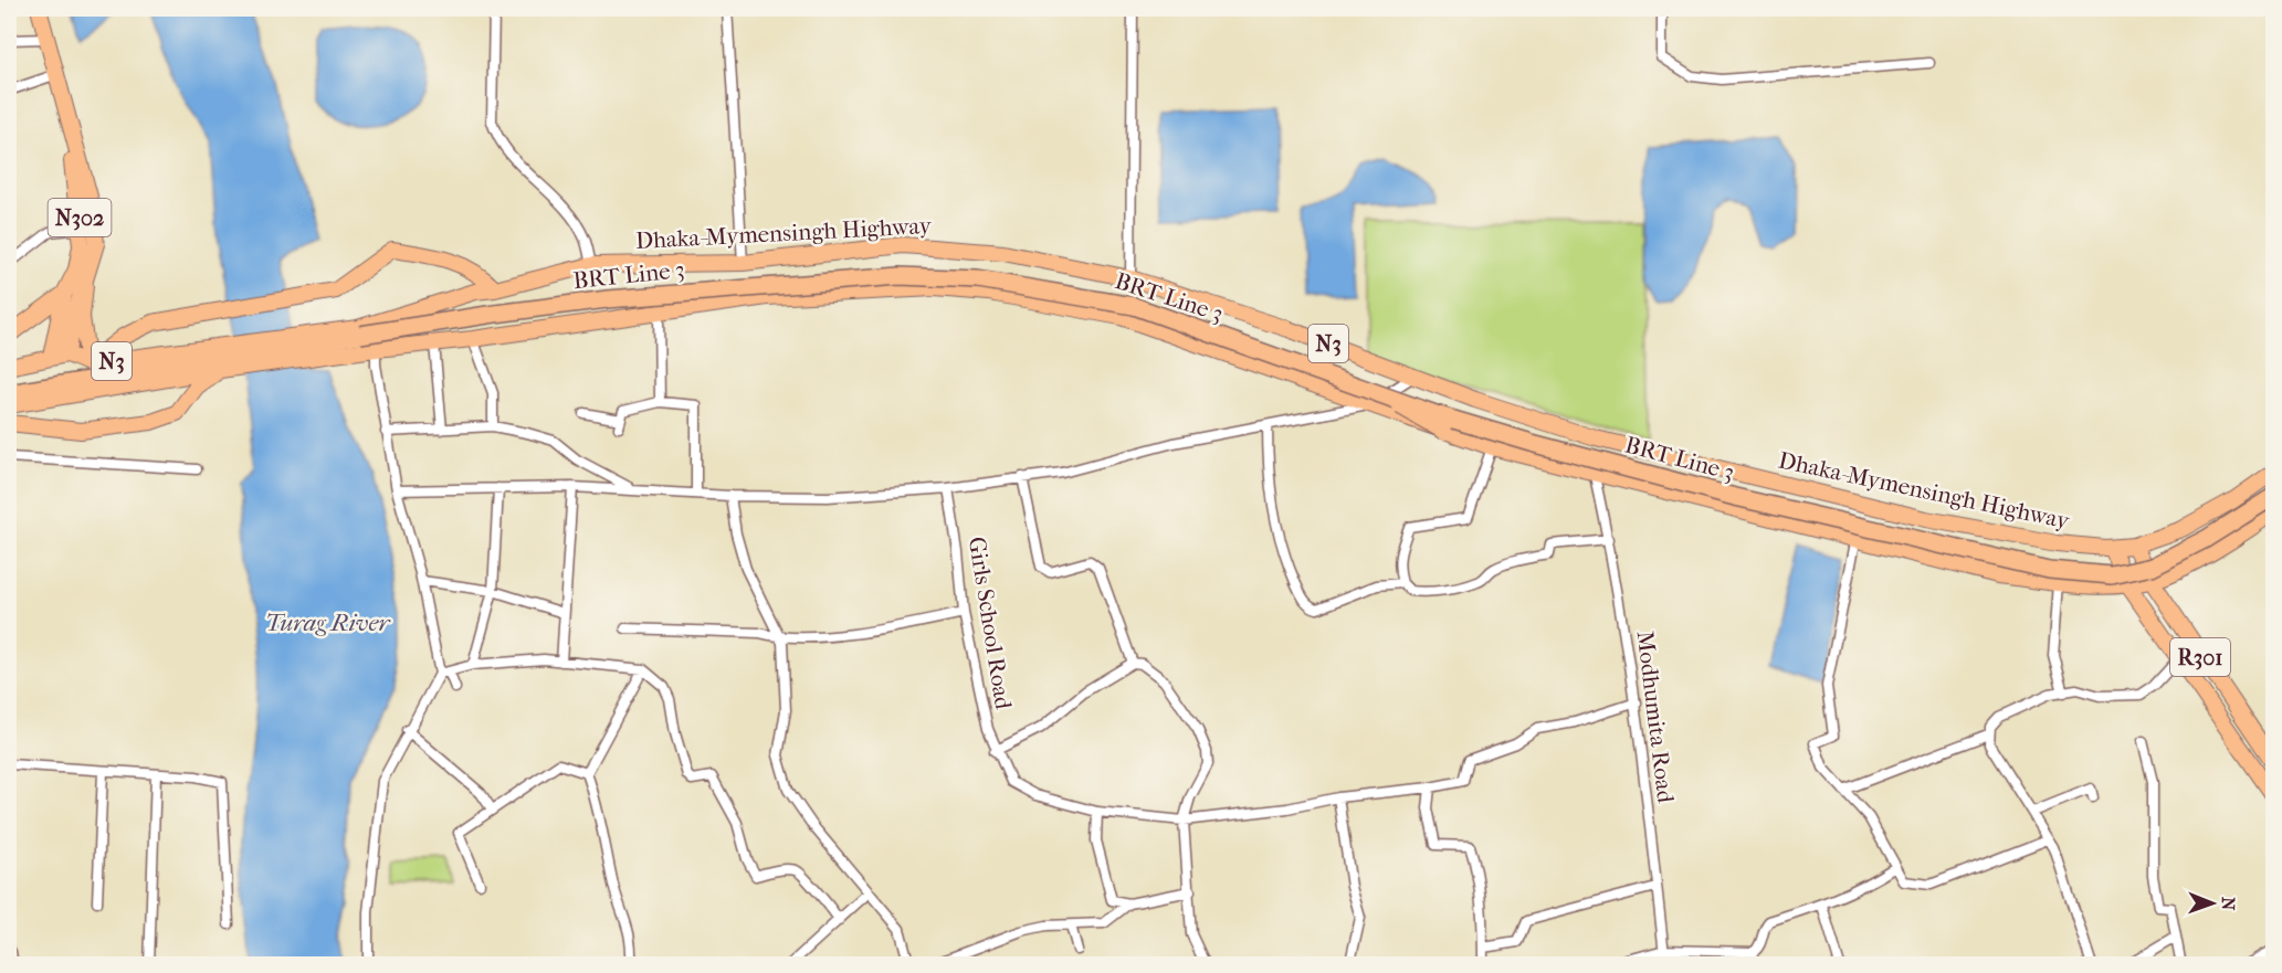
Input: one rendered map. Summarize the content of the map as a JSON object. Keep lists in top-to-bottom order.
{
  "streets": {
    "highway": ["BRT Line 3"],
    "main road": [
      "N302",
      "Dhaka-Mymensingh Highway",
      "N3",
      "R301"
    ],
    "street": ["Girls School Road", "Modhumita Road"]
  },
  "crossings": [
    ["N302", "N3"],
    ["Dhaka-Mymensingh Highway", "BRT Line 3"],
    ["Dhaka-Mymensingh Highway", "N3"],
    ["Dhaka-Mymensingh Highway", "R301"],
    ["BRT Line 3", "N3"],
    ["Girls School Road", "Modhumita Road"]
  ],
  "water": ["Turag River"],
  "north": "right"
}
